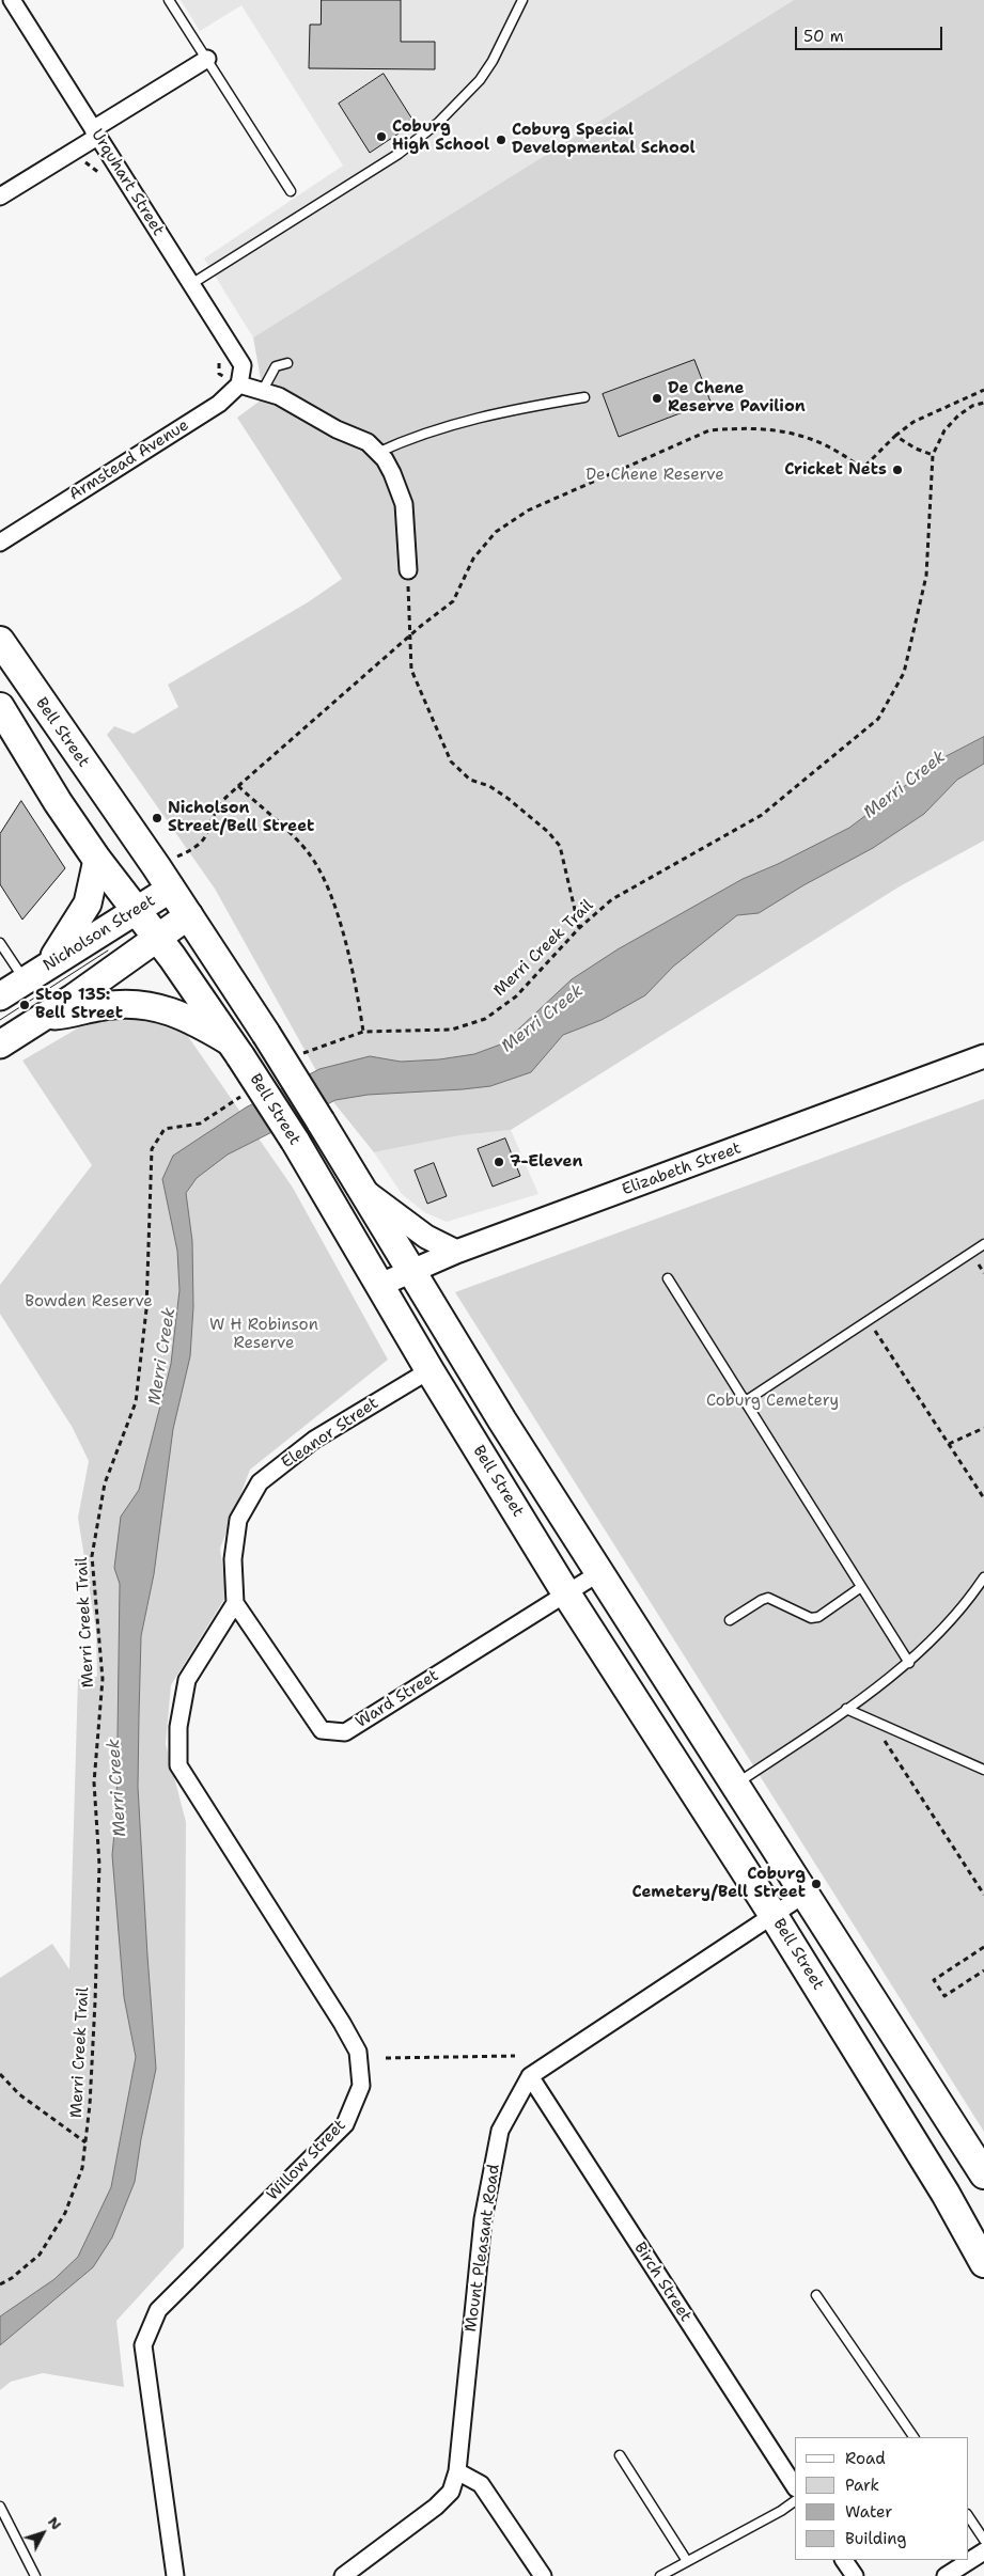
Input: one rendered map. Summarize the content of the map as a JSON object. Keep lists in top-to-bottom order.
{
  "streets": {
    "highway": ["Bell Street"],
    "main road": ["Nicholson Street", "Elizabeth Street"],
    "street": [
      "Urquhart Street",
      "Armstead Avenue",
      "Eleanor Street",
      "Ward Street",
      "Willow Street",
      "Mount Pleasant Road",
      "Birch Street"
    ],
    "path": ["Merri Creek Trail"]
  },
  "crossings": [
    ["Urquhart Street", "Armstead Avenue"],
    ["Bell Street", "Nicholson Street"],
    ["Bell Street", "Elizabeth Street"],
    ["Bell Street", "Eleanor Street"],
    ["Bell Street", "Ward Street"],
    ["Bell Street", "Mount Pleasant Road"],
    ["Eleanor Street", "Ward Street"],
    ["Eleanor Street", "Willow Street"],
    ["Ward Street", "Willow Street"],
    ["Mount Pleasant Road", "Birch Street"]
  ],
  "water": ["Merri Creek"],
  "parks": [
    "De Chene Reserve",
    "Bowden Reserve",
    "W H Robinson Reserve",
    "Coburg Cemetery"
  ],
  "places": [
    "Coburg High School",
    "Coburg Special Developmental School",
    "De Chene Reserve Pavilion",
    "Cricket Nets",
    "Nicholson Street/Bell Street",
    "Stop 135: Bell Street",
    "7-Eleven",
    "Coburg Cemetery/Bell Street"
  ],
  "legend": [
    "Road",
    "Park",
    "Water",
    "Building"
  ],
  "scale_bar": "50 m",
  "north": "top right"
}
